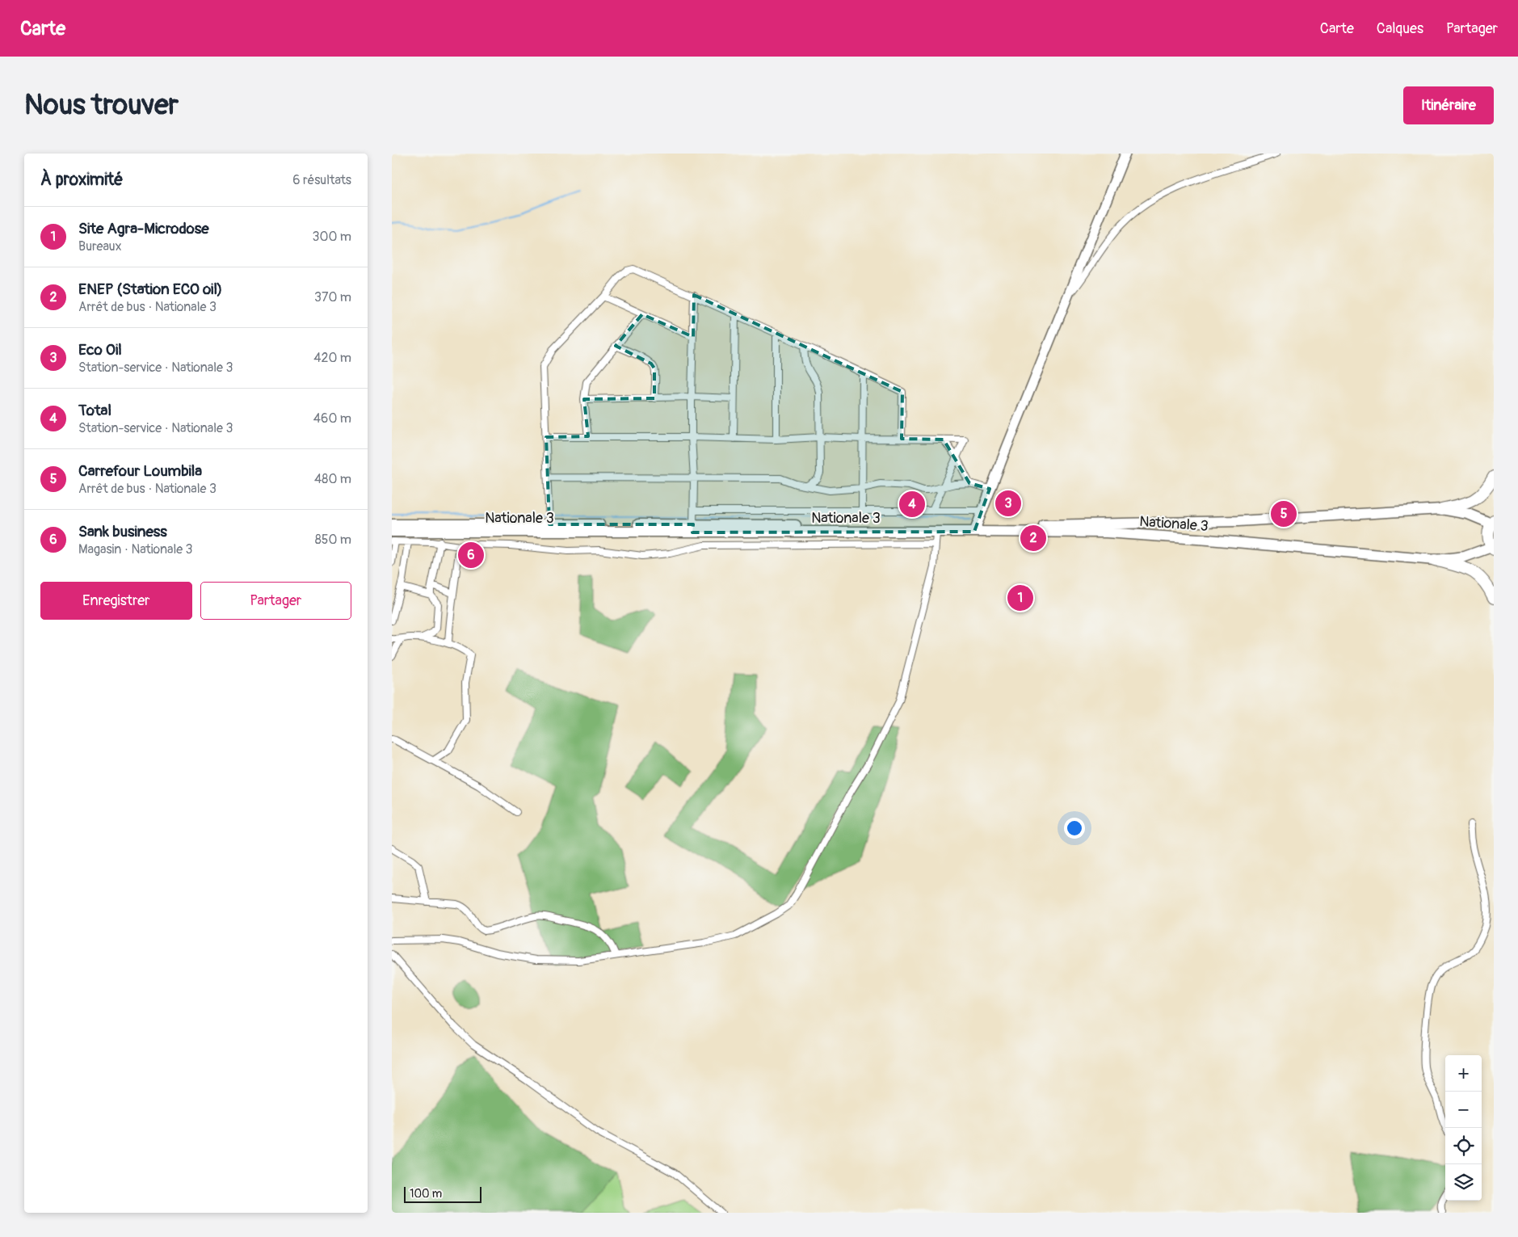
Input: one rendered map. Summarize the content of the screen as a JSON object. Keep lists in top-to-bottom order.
{
  "streets": {
    "main road": ["Nationale 3"]
  },
  "scale_bar": "100 m",
  "page": {
    "header": "Carte",
    "nav": ["Carte", "Calques", "Partager"],
    "buttons": [
      "Itinéraire",
      ["Enregistrer", "Partager"]
    ],
    "title": "Nous trouver",
    "heading": ["À proximité", "6 résultats"],
    "list": [
      {
        "mark": "1",
        "name": "Site Agra-Microdose",
        "note": "Bureaux",
        "value": "300 m"
      },
      {
        "mark": "2",
        "name": "ENEP (Station ECO oil)",
        "note": "Arrêt de bus · Nationale 3",
        "value": "370 m"
      },
      {
        "mark": "3",
        "name": "Eco Oil",
        "note": "Station-service · Nationale 3",
        "value": "420 m"
      },
      {
        "mark": "4",
        "name": "Total",
        "note": "Station-service · Nationale 3",
        "value": "460 m"
      },
      {
        "mark": "5",
        "name": "Carrefour Loumbila",
        "note": "Arrêt de bus · Nationale 3",
        "value": "480 m"
      },
      {
        "mark": "6",
        "name": "Sank business",
        "note": "Magasin · Nationale 3",
        "value": "850 m"
      }
    ],
    "pins": [
      "3",
      "4",
      "5",
      "2",
      "6",
      "1"
    ],
    "map_buttons": ["+", "−"],
    "scale": "100 m"
  }
}
